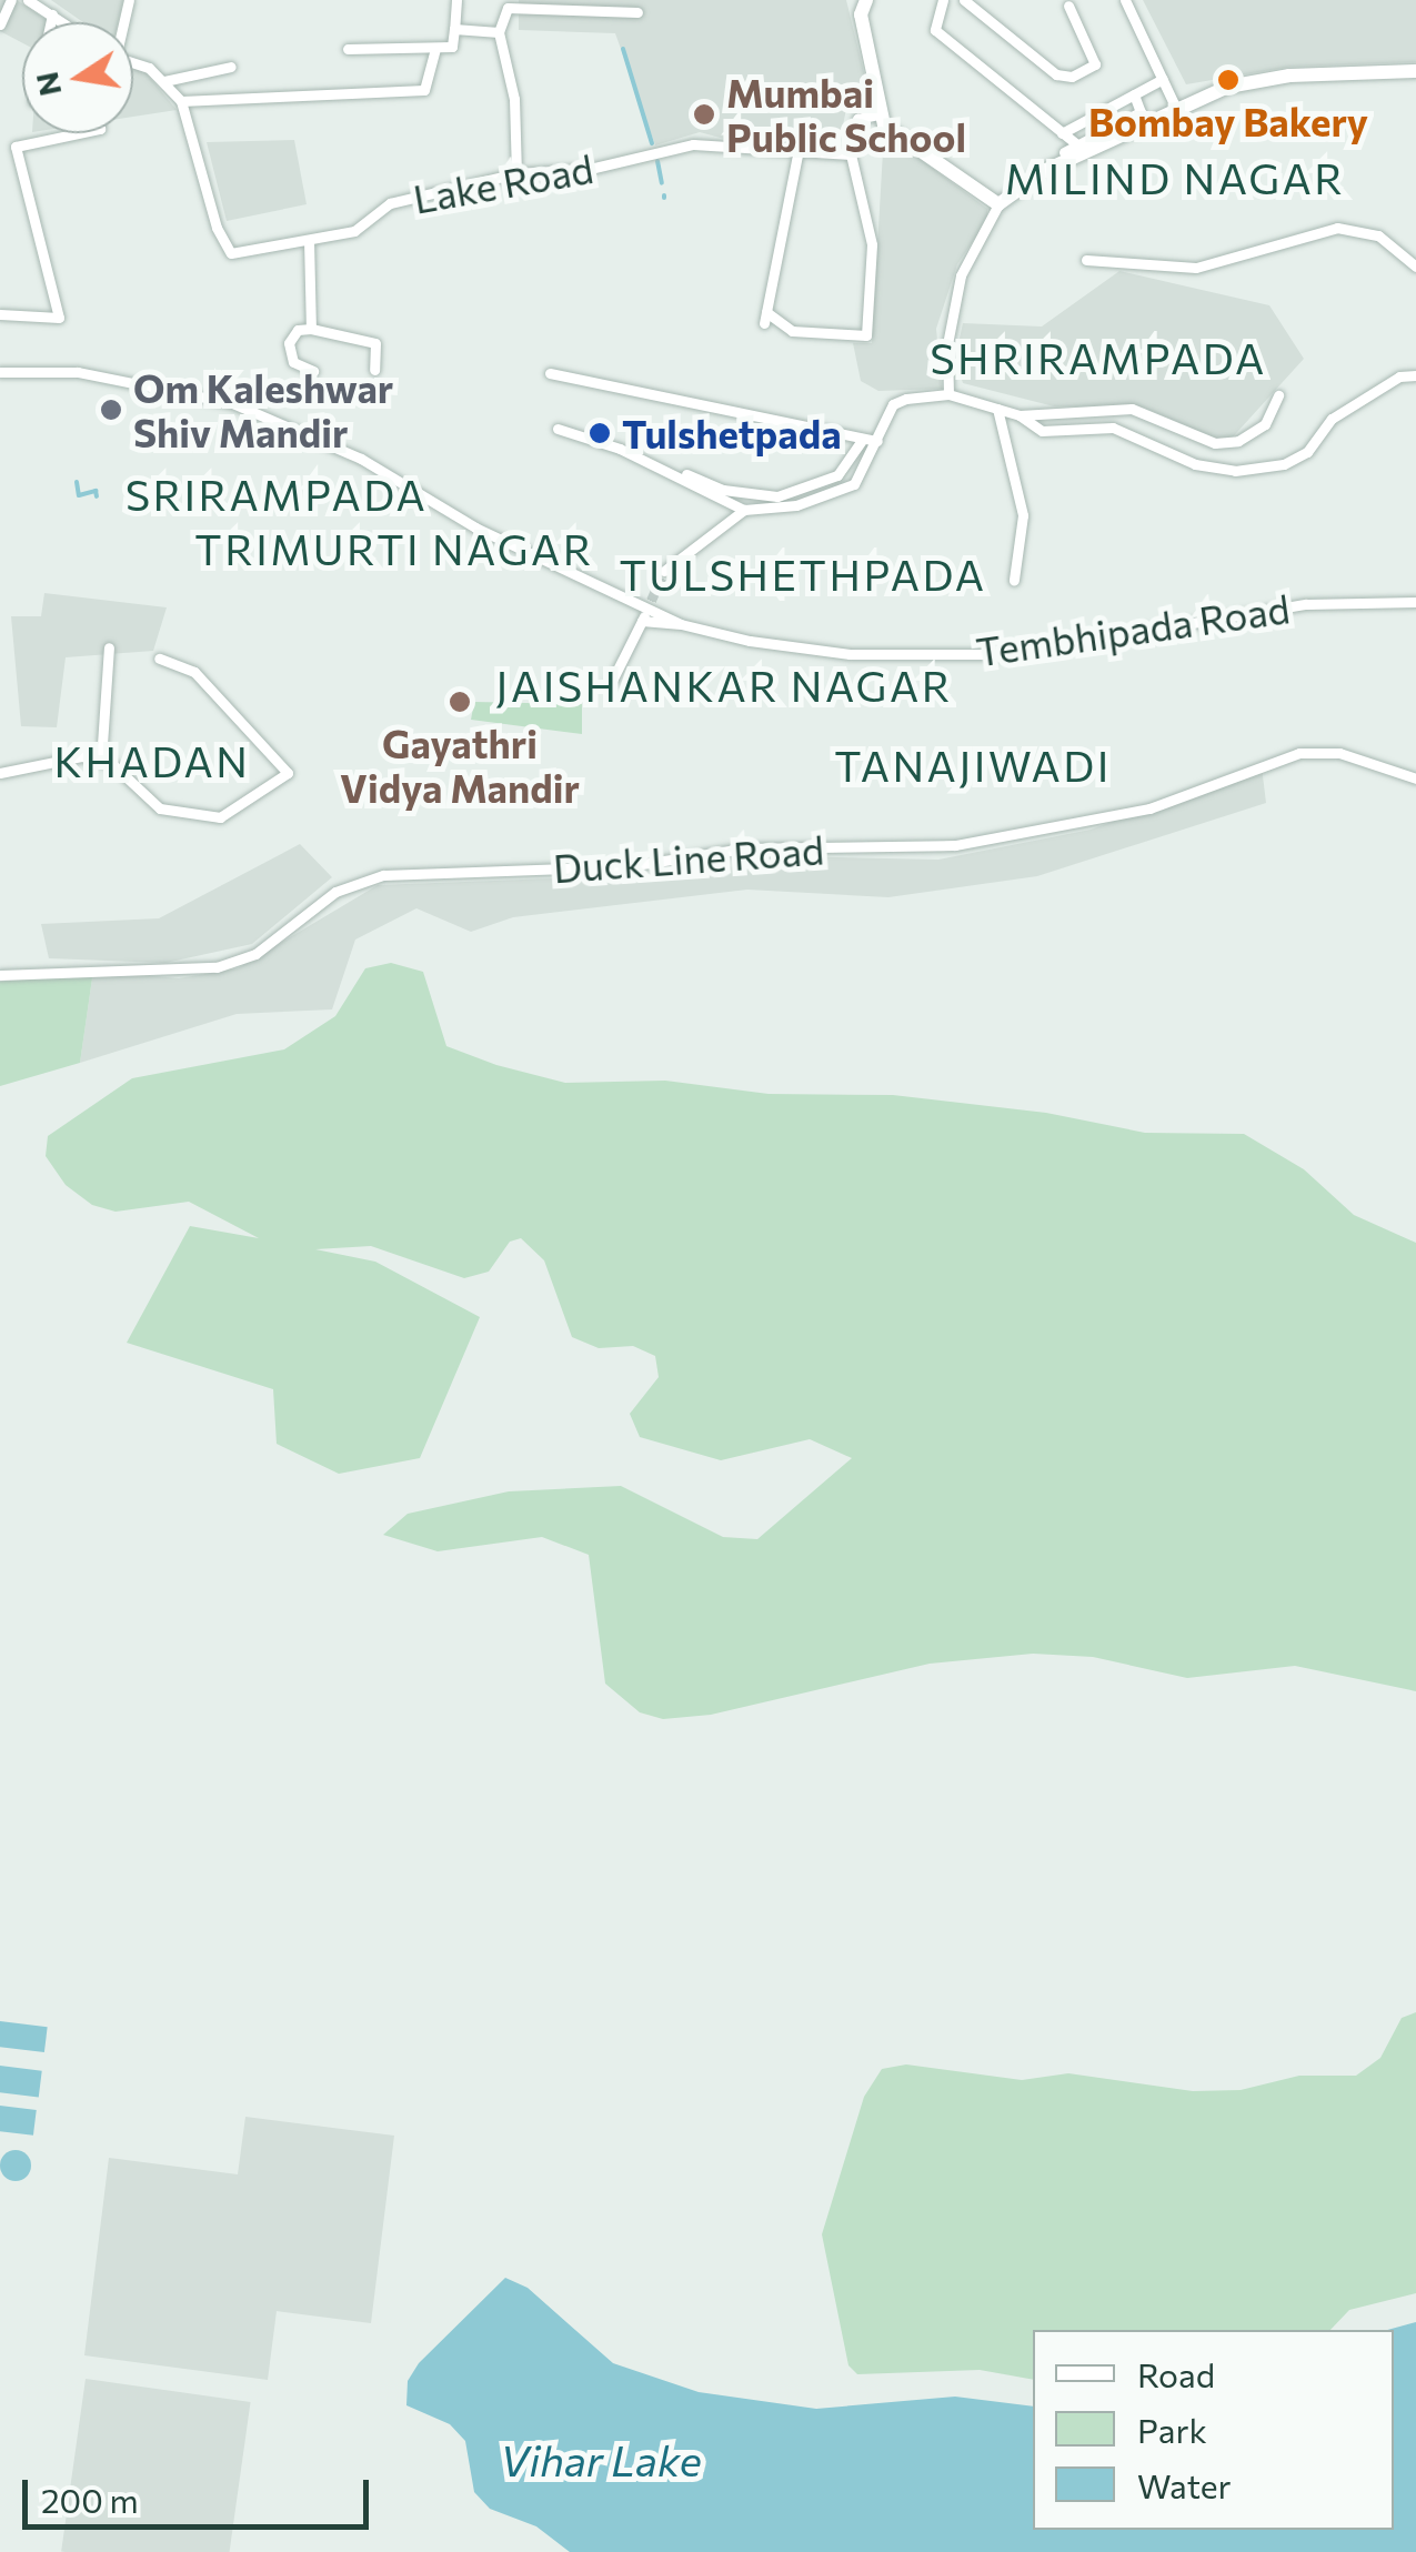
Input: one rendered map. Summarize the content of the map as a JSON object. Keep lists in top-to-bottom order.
{
  "streets": {
    "street": ["Lake Road", "Tembhipada Road", "Duck Line Road"]
  },
  "districts": [
    "MILIND NAGAR",
    "SHRIRAMPADA",
    "SRIRAMPADA",
    "TRIMURTI NAGAR",
    "TULSHETHPADA",
    "JAISHANKAR NAGAR",
    "KHADAN",
    "TANAJIWADI"
  ],
  "water": ["Vihar Lake"],
  "places": [
    "Bombay Bakery",
    "Mumbai Public School",
    "Om Kaleshwar Shiv Mandir",
    "Tulshetpada",
    "Gayathri Vidya Mandir"
  ],
  "legend": ["Road", "Park", "Water"],
  "scale_bar": "200 m",
  "north": "left"
}
